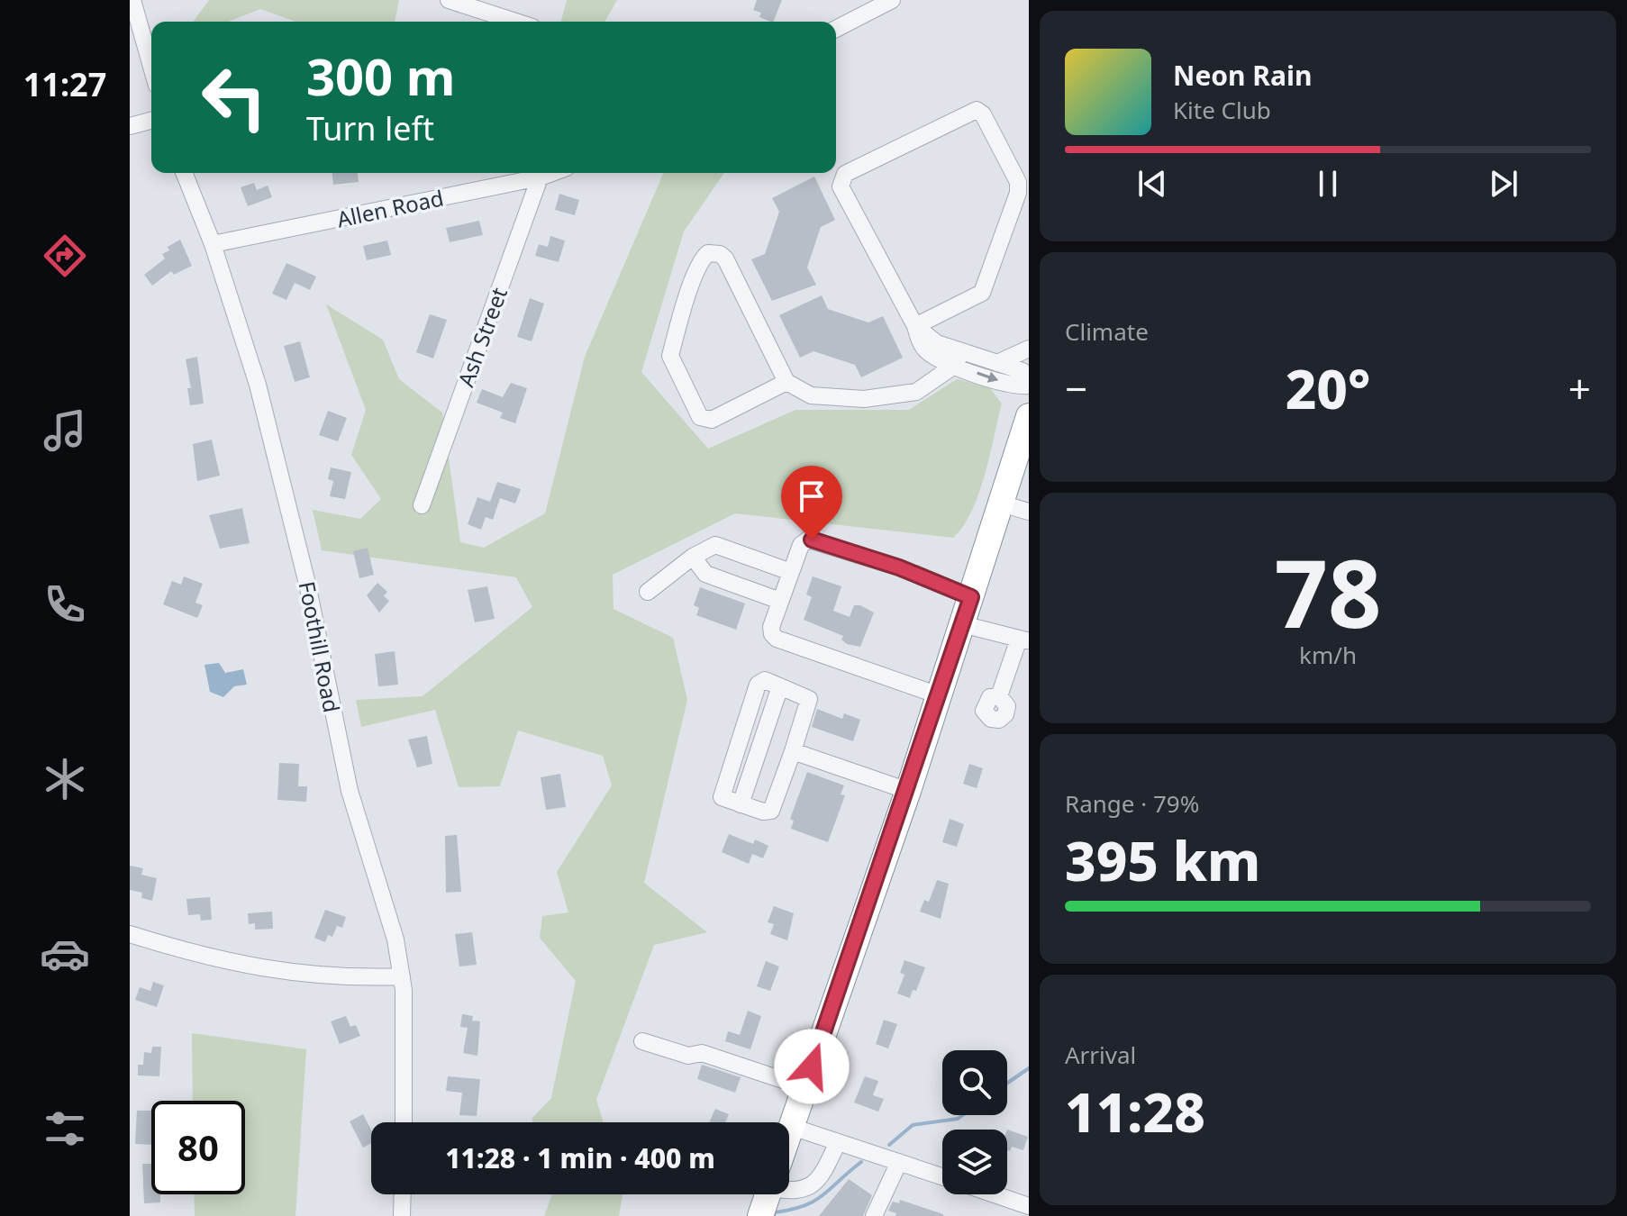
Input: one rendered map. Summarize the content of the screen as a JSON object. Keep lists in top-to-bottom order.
{
  "streets": {
    "street": ["Allen Road", "Ash Street", "Foothill Road"]
  },
  "crossings": [
    ["Allen Road", "Foothill Road"]
  ],
  "page": {
    "tabs": "11:27",
    "turn": ["300 m", "Turn left"],
    "song": ["Neon Rain", "Kite Club"],
    "tile": [
      "Climate",
      ["78", "km/h"],
      ["Range · 79%", "395 km"],
      ["Arrival", "11:28"]
    ],
    "heat": ["−", "20°", "+"],
    "limit": "80",
    "trip": "11:28 · 1 min · 400 m"
  }
}
